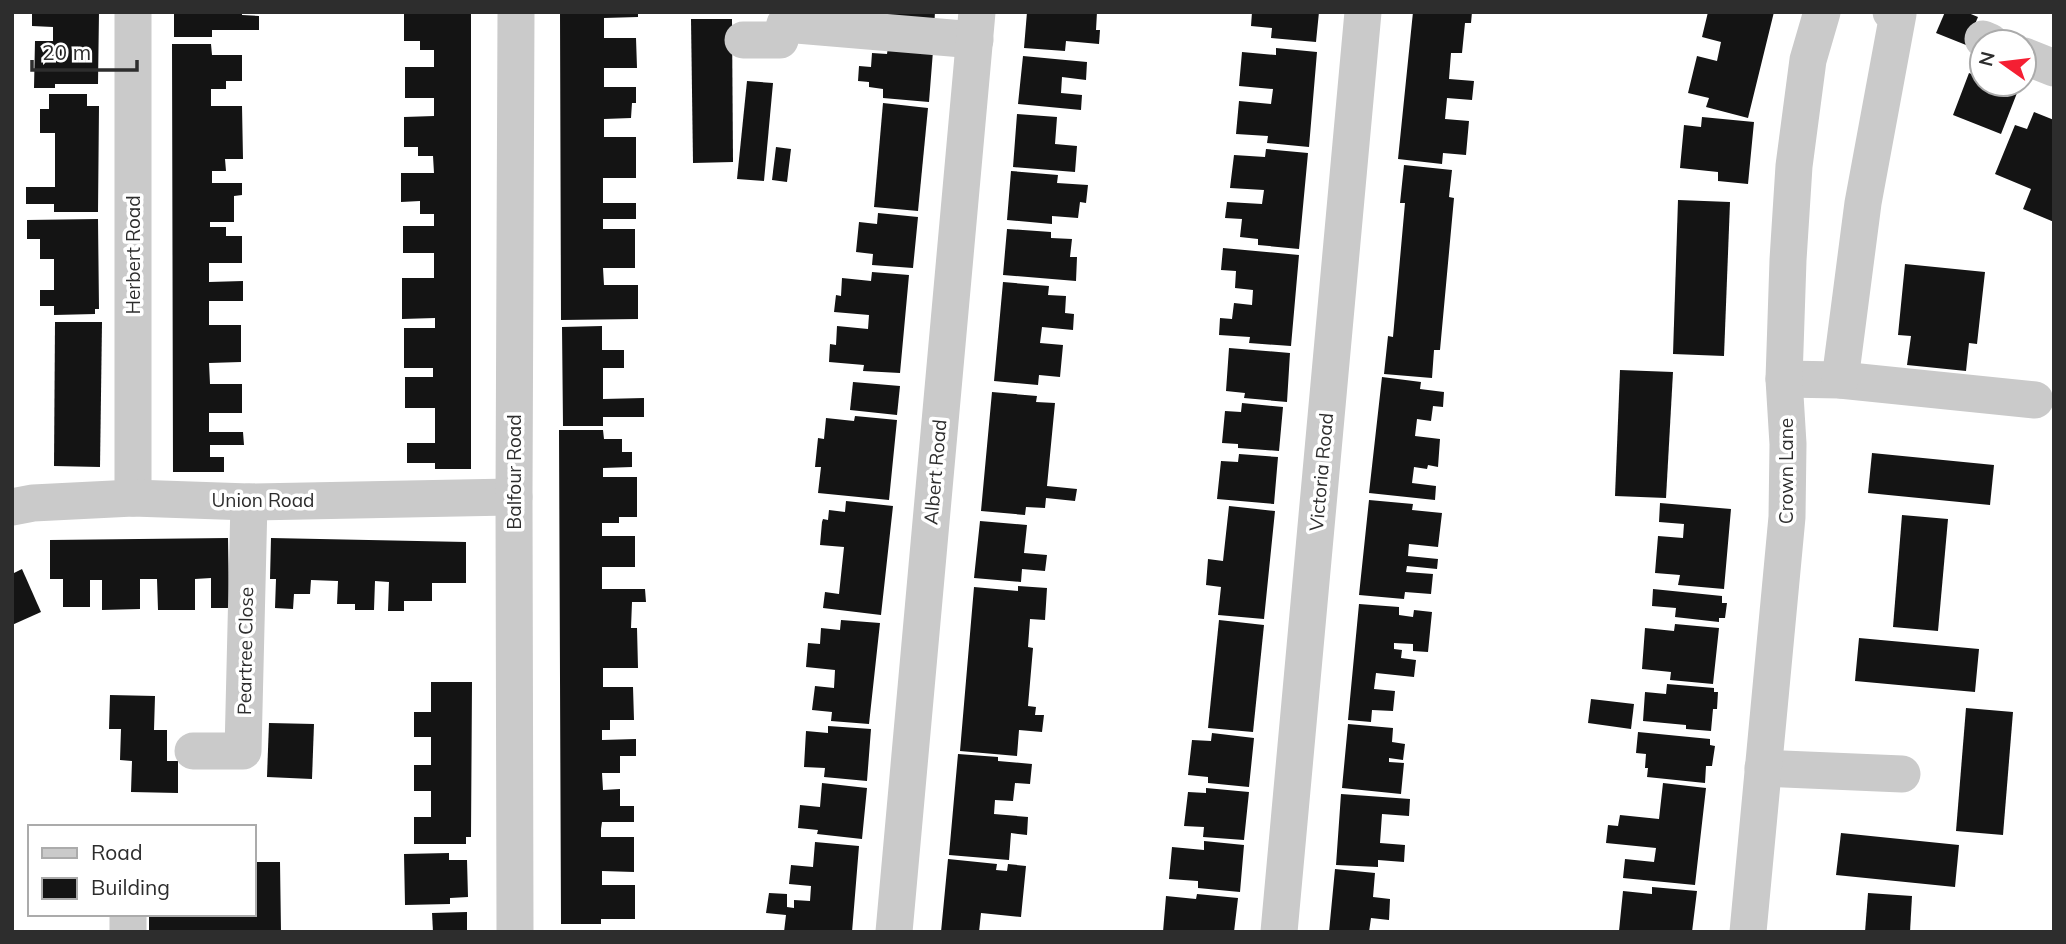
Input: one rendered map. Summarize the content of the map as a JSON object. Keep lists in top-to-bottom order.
{
  "streets": {
    "street": [
      "Herbert Road",
      "Crown Lane",
      "Balfour Road",
      "Albert Road",
      "Victoria Road",
      "Union Road",
      "Peartree Close"
    ]
  },
  "crossings": [
    ["Herbert Road", "Union Road"],
    ["Balfour Road", "Union Road"],
    ["Union Road", "Peartree Close"]
  ],
  "legend": ["Road", "Building"],
  "scale_bar": "20 m",
  "north": "left"
}
